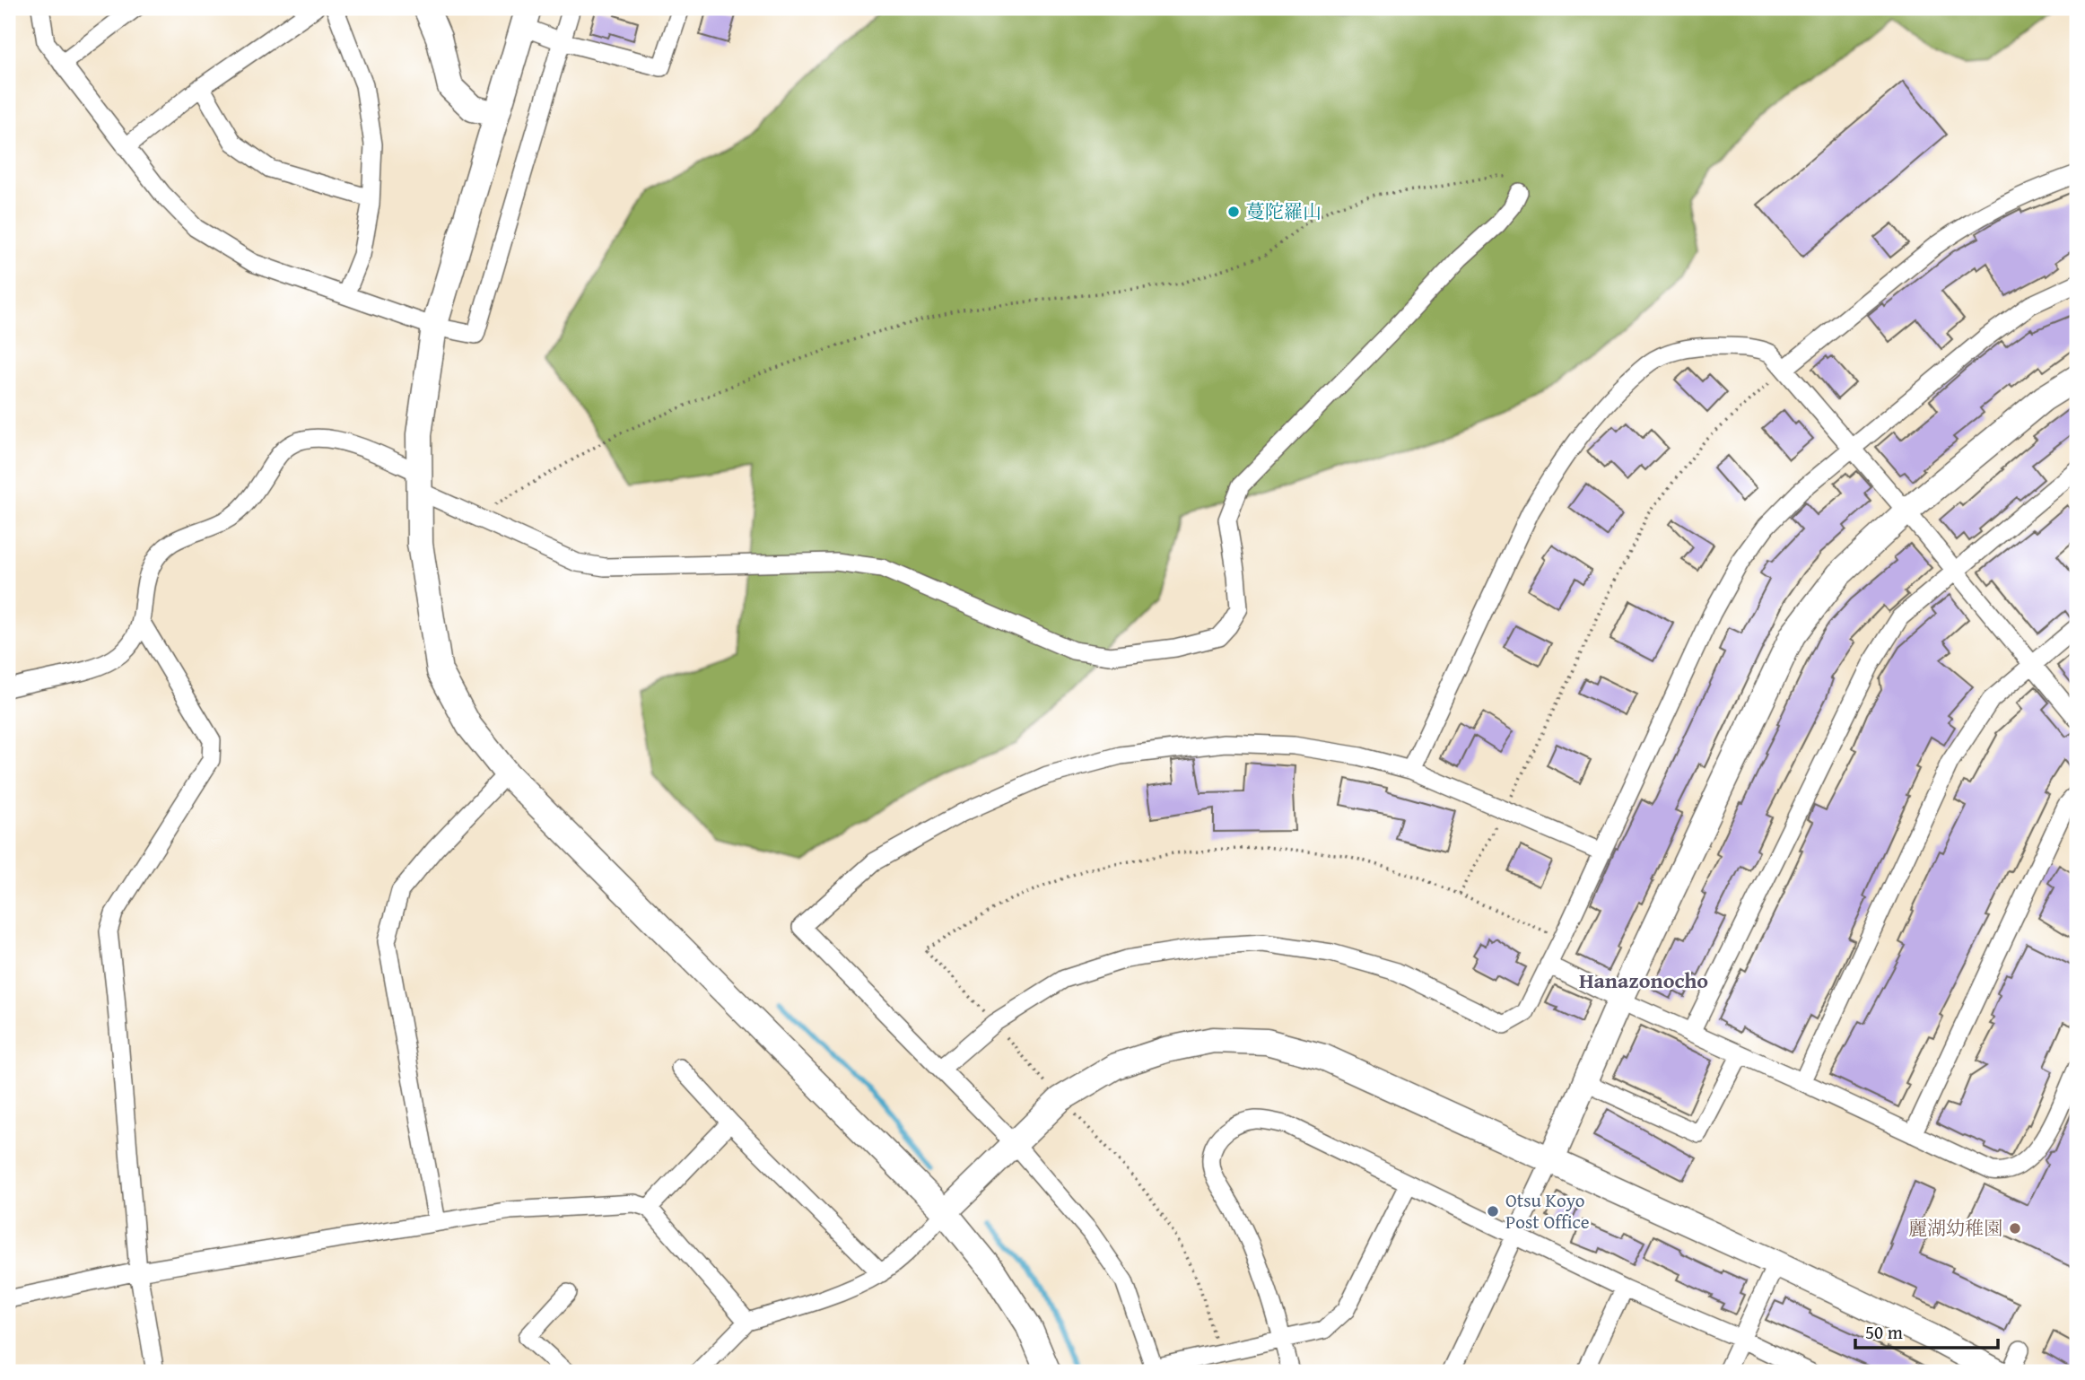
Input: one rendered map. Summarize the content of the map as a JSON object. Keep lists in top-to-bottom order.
{
  "districts": ["Hanazonocho"],
  "places": ["蔓陀羅山", "Otsu Koyo Post Office", "麗湖幼稚園"],
  "scale_bar": "50 m"
}
